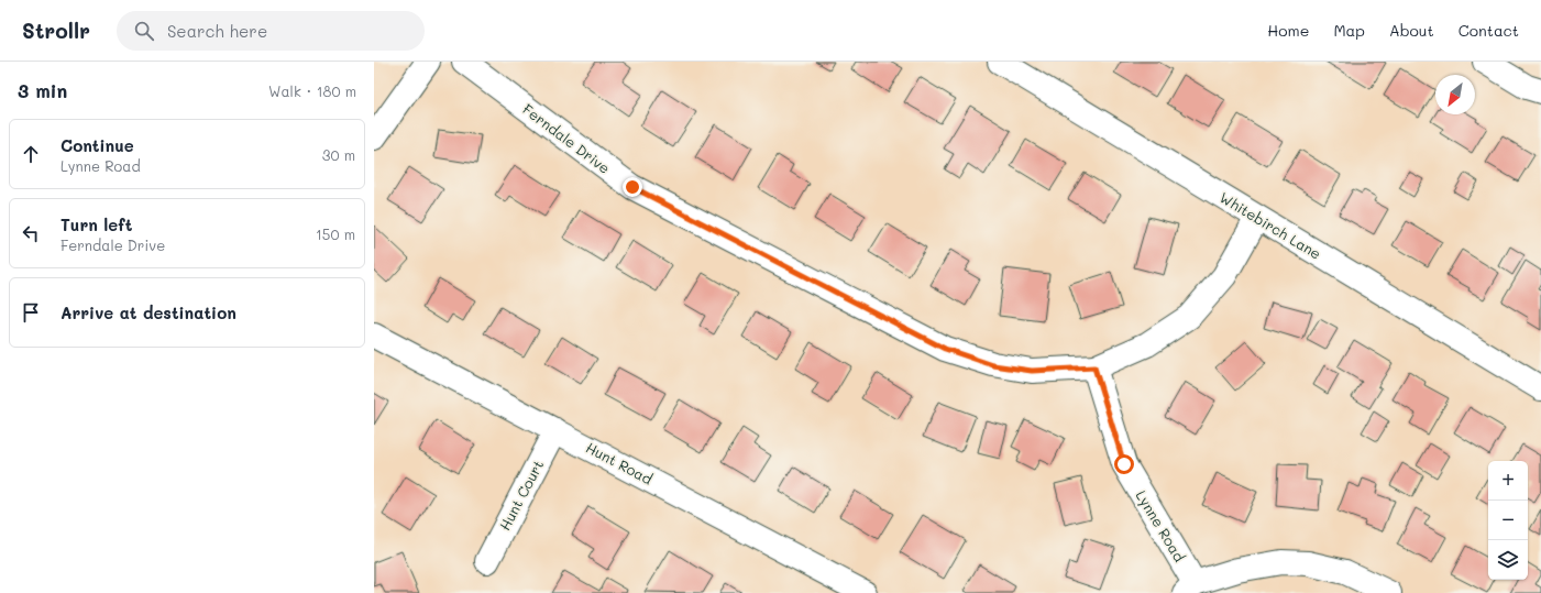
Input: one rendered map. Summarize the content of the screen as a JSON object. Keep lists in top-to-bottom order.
{
  "streets": {
    "street": [
      "Ferndale Drive",
      "Whitebirch Lane",
      "Hunt Road",
      "Hunt Court",
      "Lynne Road"
    ]
  },
  "crossings": [
    ["Ferndale Drive", "Whitebirch Lane"],
    ["Ferndale Drive", "Lynne Road"],
    ["Hunt Road", "Hunt Court"]
  ],
  "north": "bottom left",
  "page": {
    "header": "Strollr",
    "search": "Search here",
    "nav": [
      "Home",
      "Map",
      "About",
      "Contact"
    ],
    "heading": ["3 min", "Walk · 180 m"],
    "list": [
      ["Continue", "Lynne Road", "30 m"],
      ["Turn left", "Ferndale Drive", "150 m"],
      "Arrive at destination"
    ],
    "map_buttons": ["+", "−"]
  }
}
